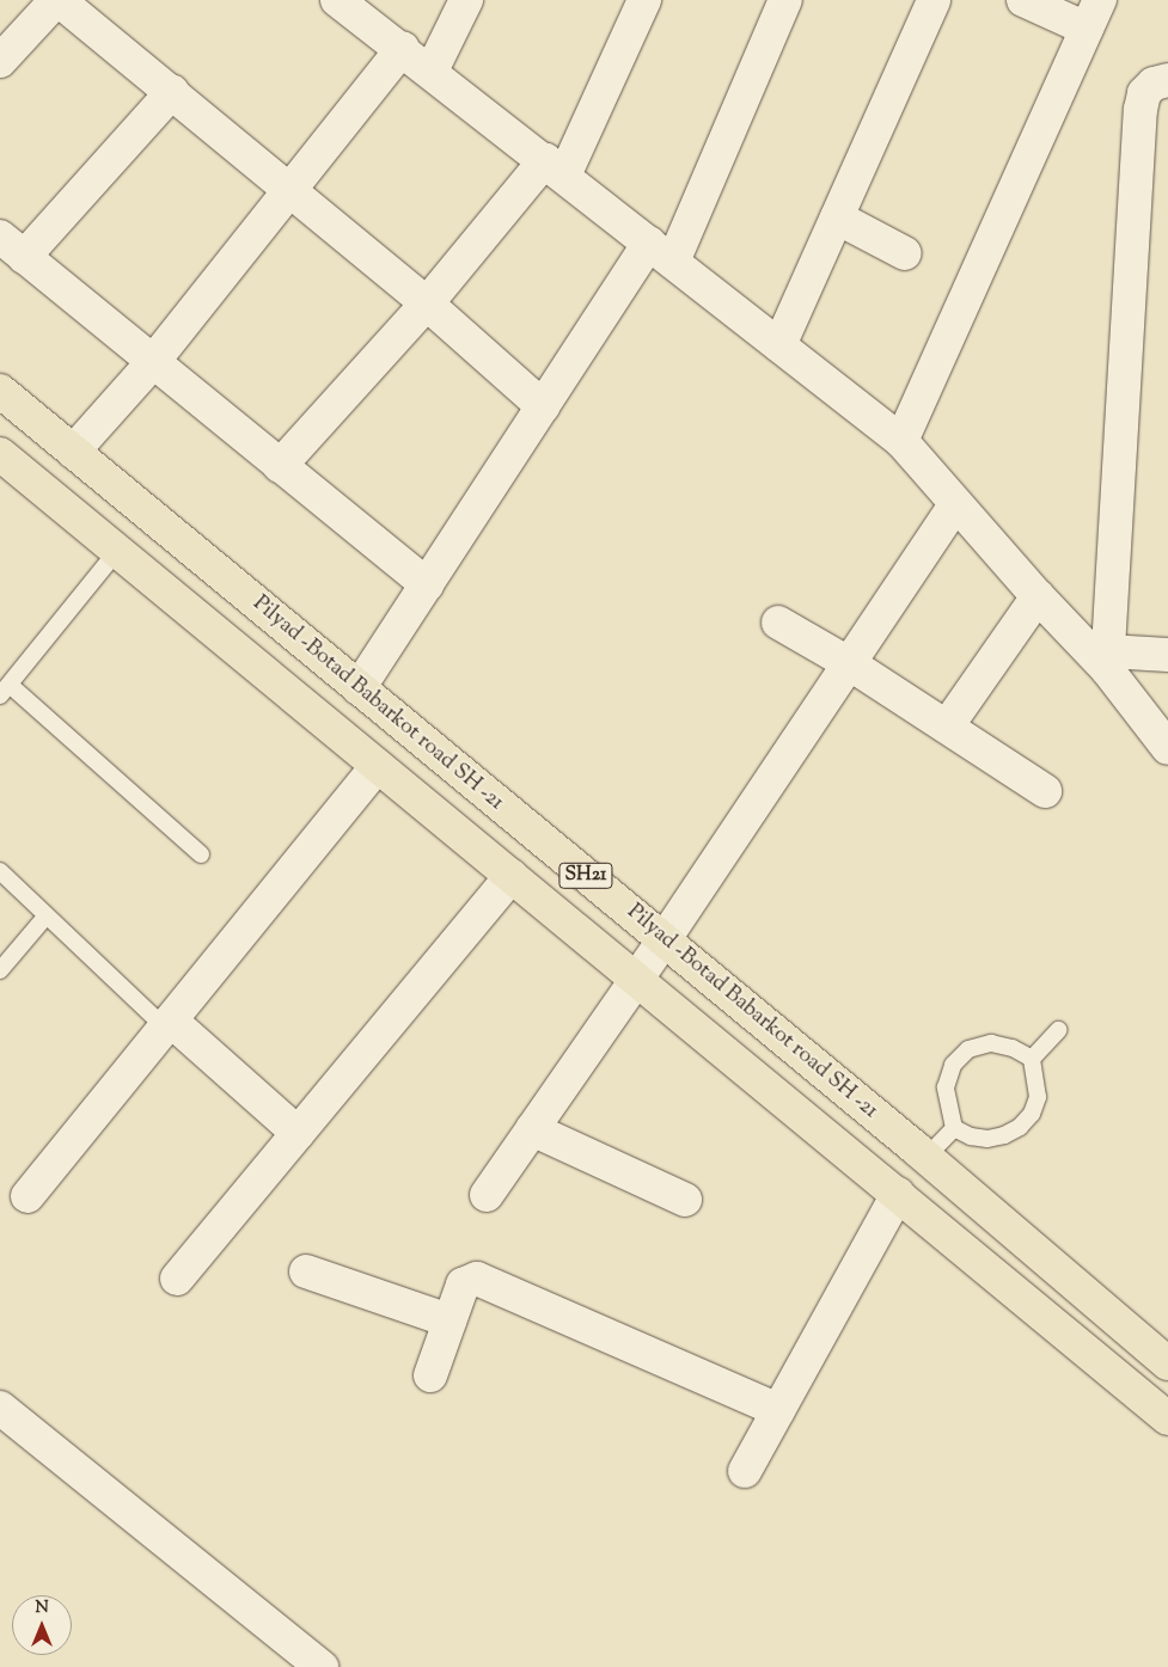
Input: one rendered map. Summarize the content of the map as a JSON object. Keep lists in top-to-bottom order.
{
  "streets": {
    "main road": ["Pilyad -Botad Babarkot road SH -21", "SH21"]
  },
  "north": "top"
}
